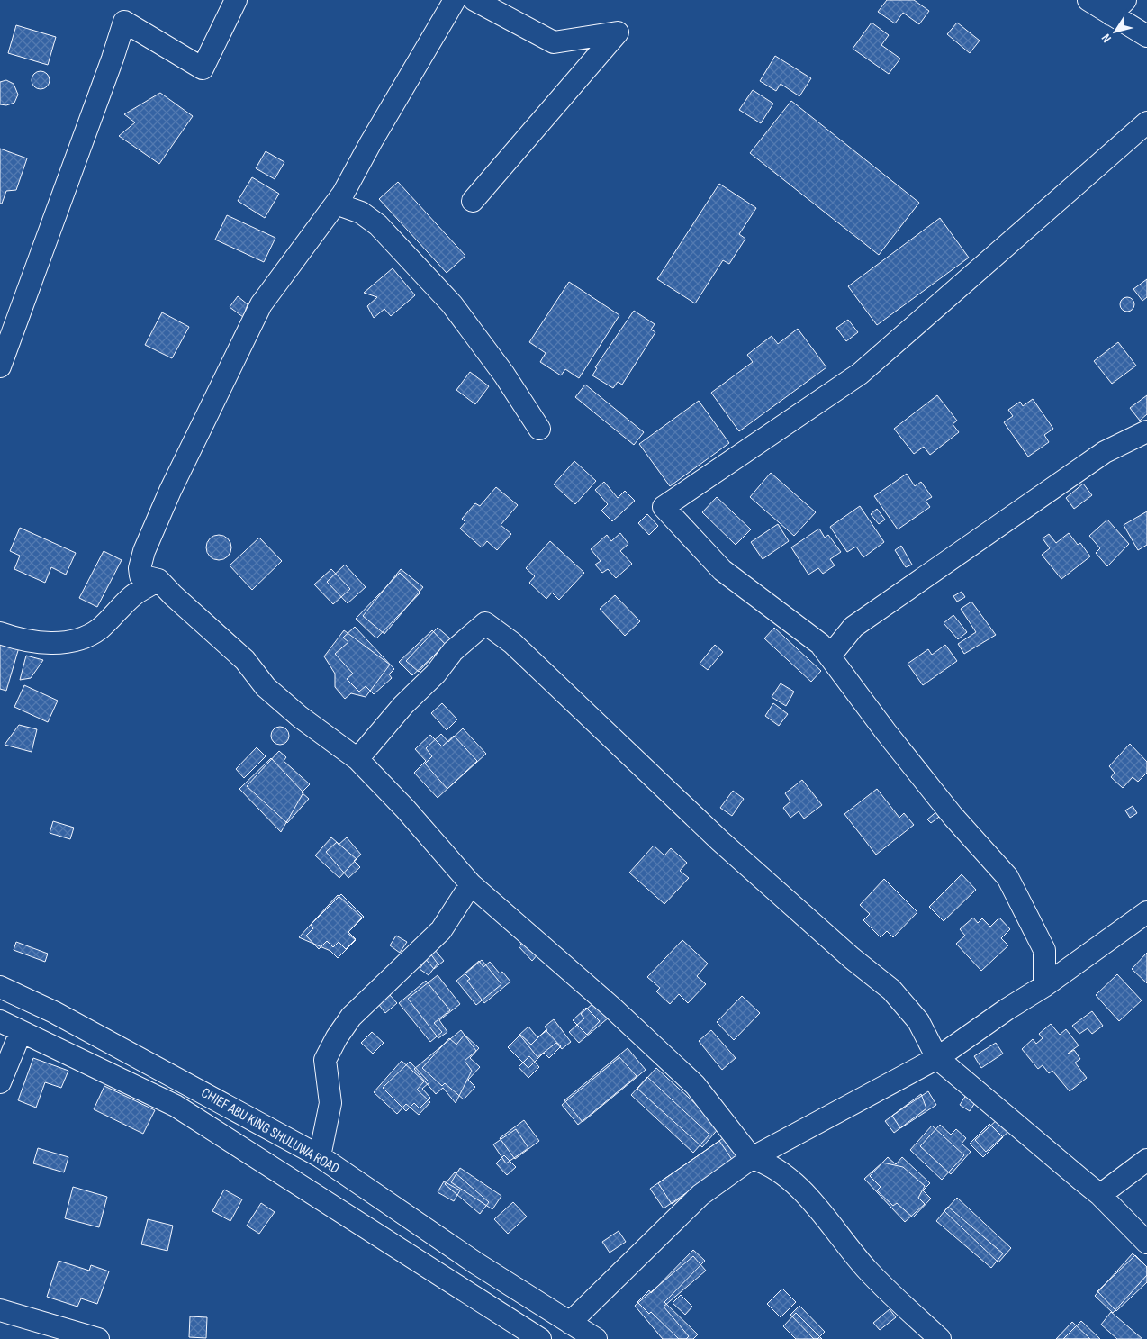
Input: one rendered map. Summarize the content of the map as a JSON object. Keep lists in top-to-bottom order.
{
  "streets": {
    "street": ["CHIEF ABU KING SHULUWA ROAD"]
  },
  "north": "bottom left"
}
